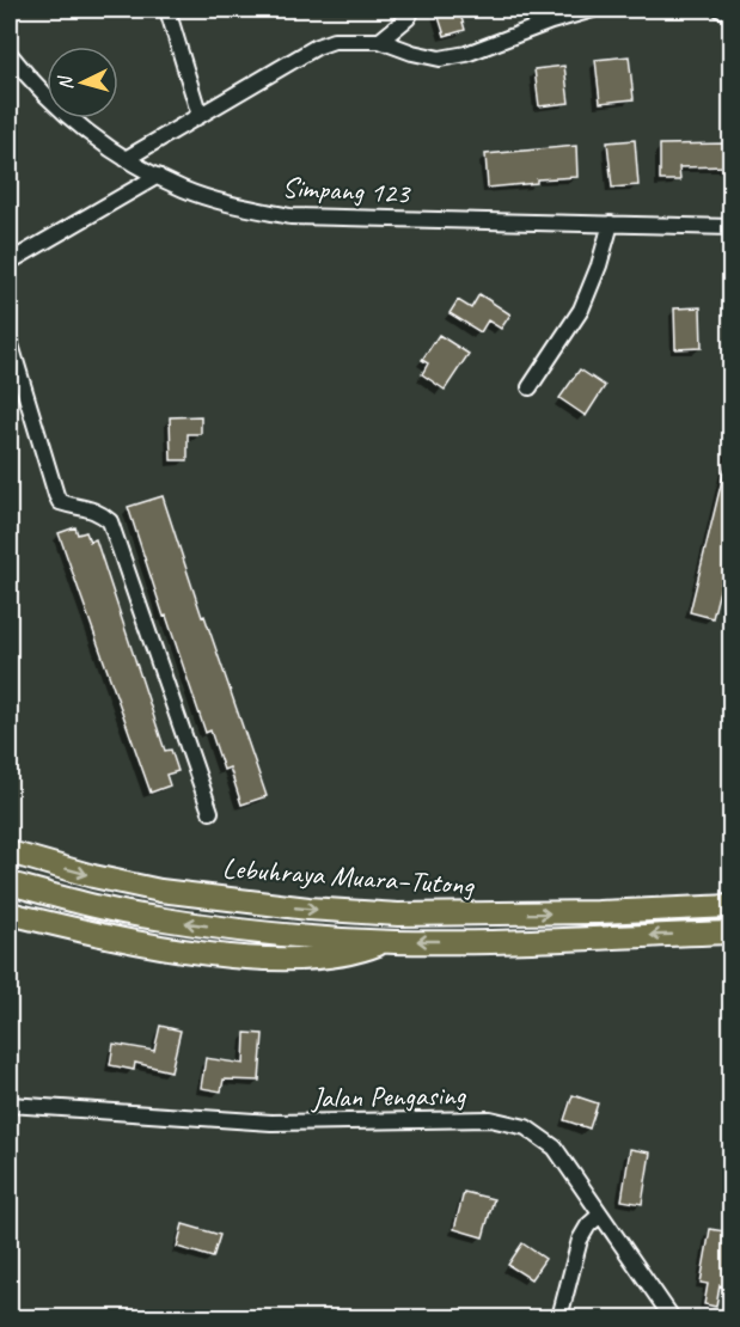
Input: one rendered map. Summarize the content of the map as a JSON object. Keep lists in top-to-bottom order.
{
  "streets": {
    "highway": ["Lebuhraya Muara–Tutong"],
    "street": ["Simpang 123", "Jalan Pengasing"]
  },
  "north": "left"
}
